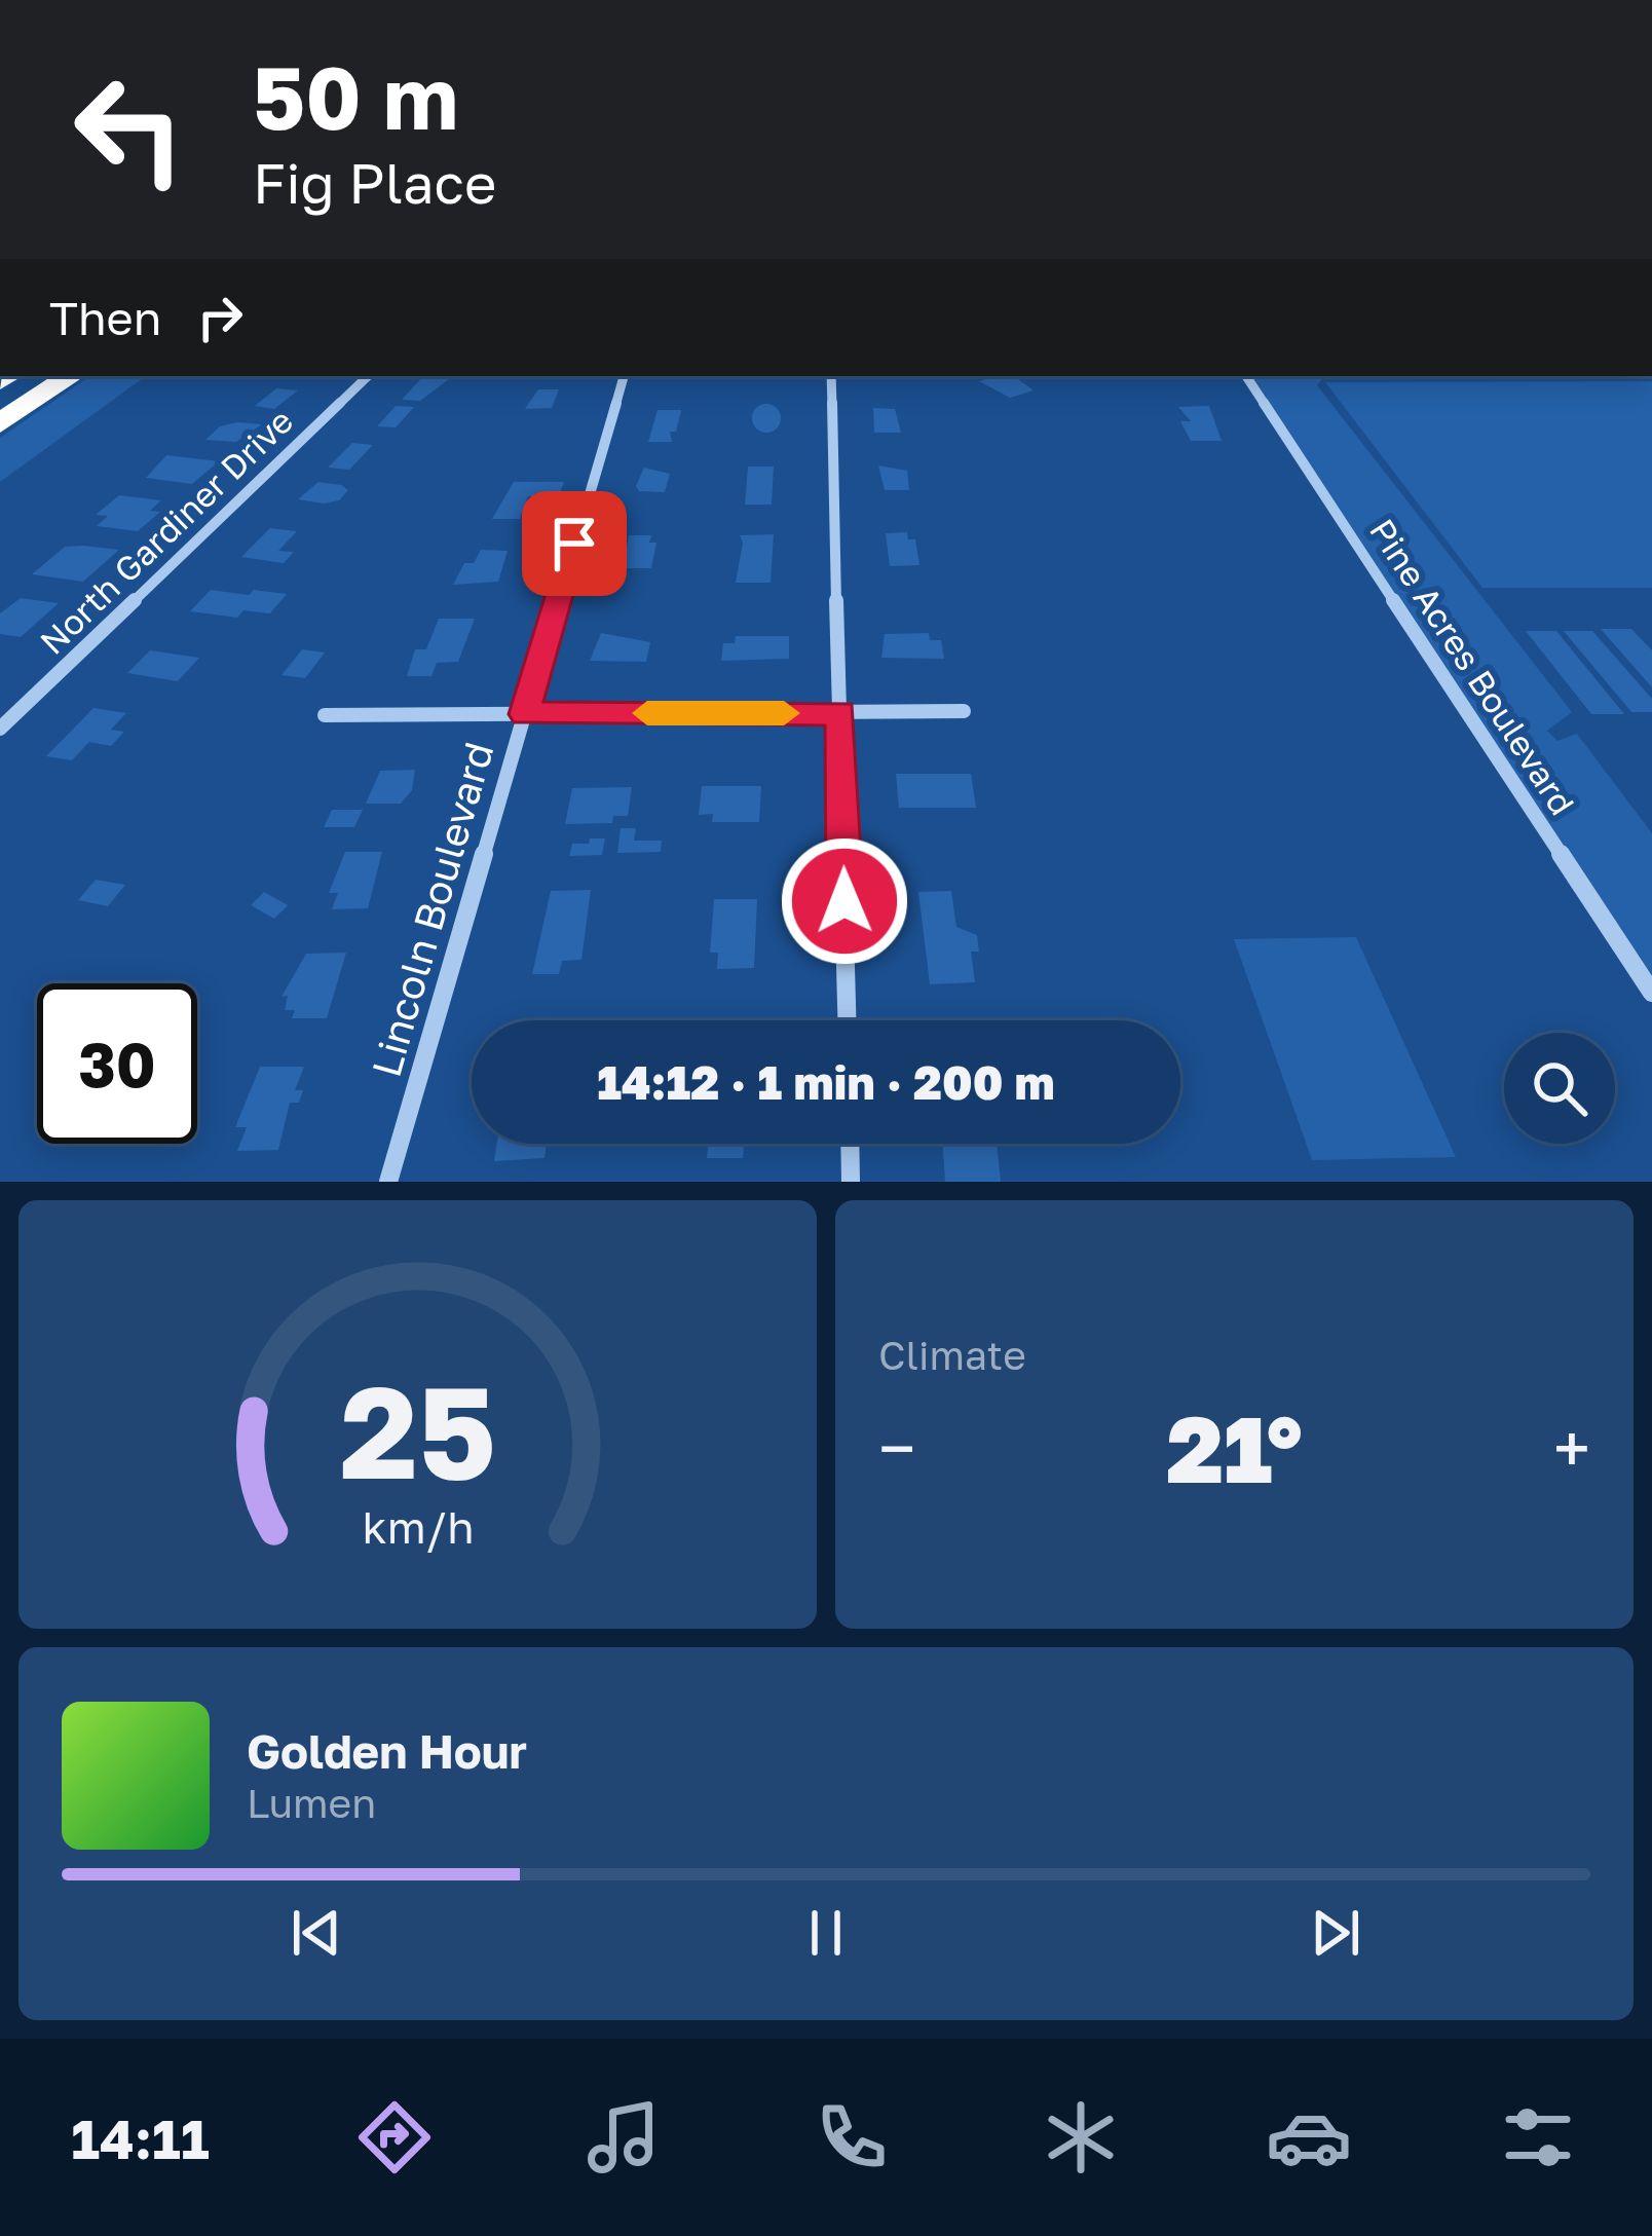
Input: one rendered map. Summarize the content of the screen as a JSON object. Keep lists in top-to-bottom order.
{
  "streets": {
    "street": ["North Gardiner Drive", "Pine Acres Boulevard", "Lincoln Boulevard"]
  },
  "page": {
    "turn": ["50 m", "Fig Place"],
    "then": "Then",
    "limit": "30",
    "trip": "14:12 · 1 min · 200 m",
    "tile": "Climate",
    "heat": ["−", "21°", "+"],
    "song": ["Golden Hour", "Lumen"],
    "tabs": "14:11",
    "gauge": ["25", "km/h"]
  }
}
